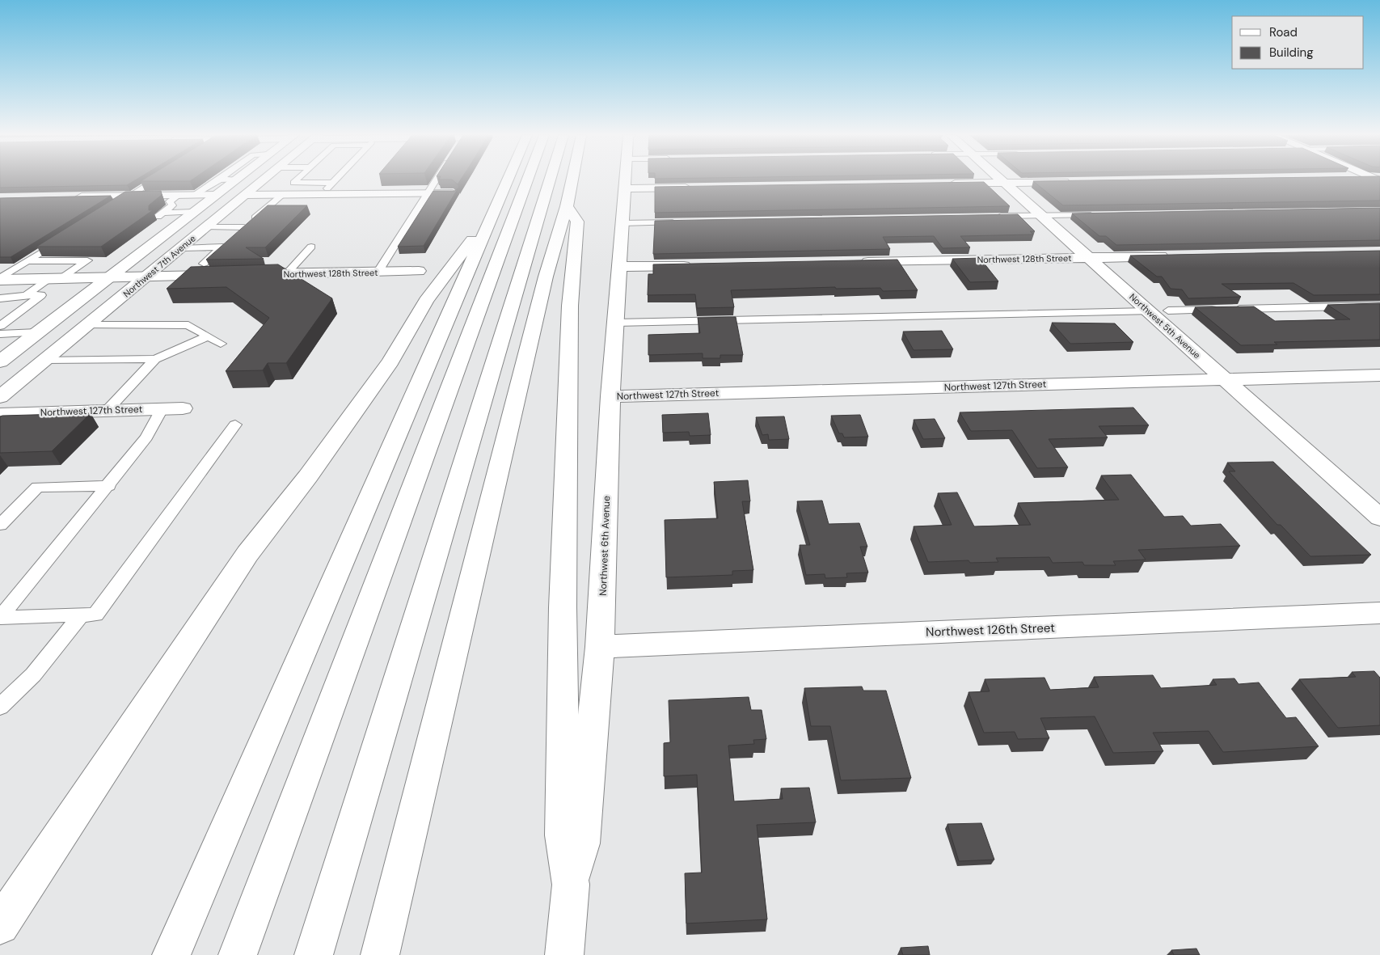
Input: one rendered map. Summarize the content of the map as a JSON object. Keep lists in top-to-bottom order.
{
  "streets": {
    "main road": [
      "Northwest 128th Street",
      "Northwest 7th Avenue",
      "Northwest 5th Avenue",
      "Northwest 127th Street",
      "Northwest 6th Avenue",
      "Northwest 126th Street"
    ]
  },
  "crossings": [
    ["Northwest 128th Street", "Northwest 5th Avenue"],
    ["Northwest 5th Avenue", "Northwest 127th Street"],
    ["Northwest 127th Street", "Northwest 6th Avenue"],
    ["Northwest 6th Avenue", "Northwest 126th Street"]
  ],
  "legend": ["Road", "Building"]
}
